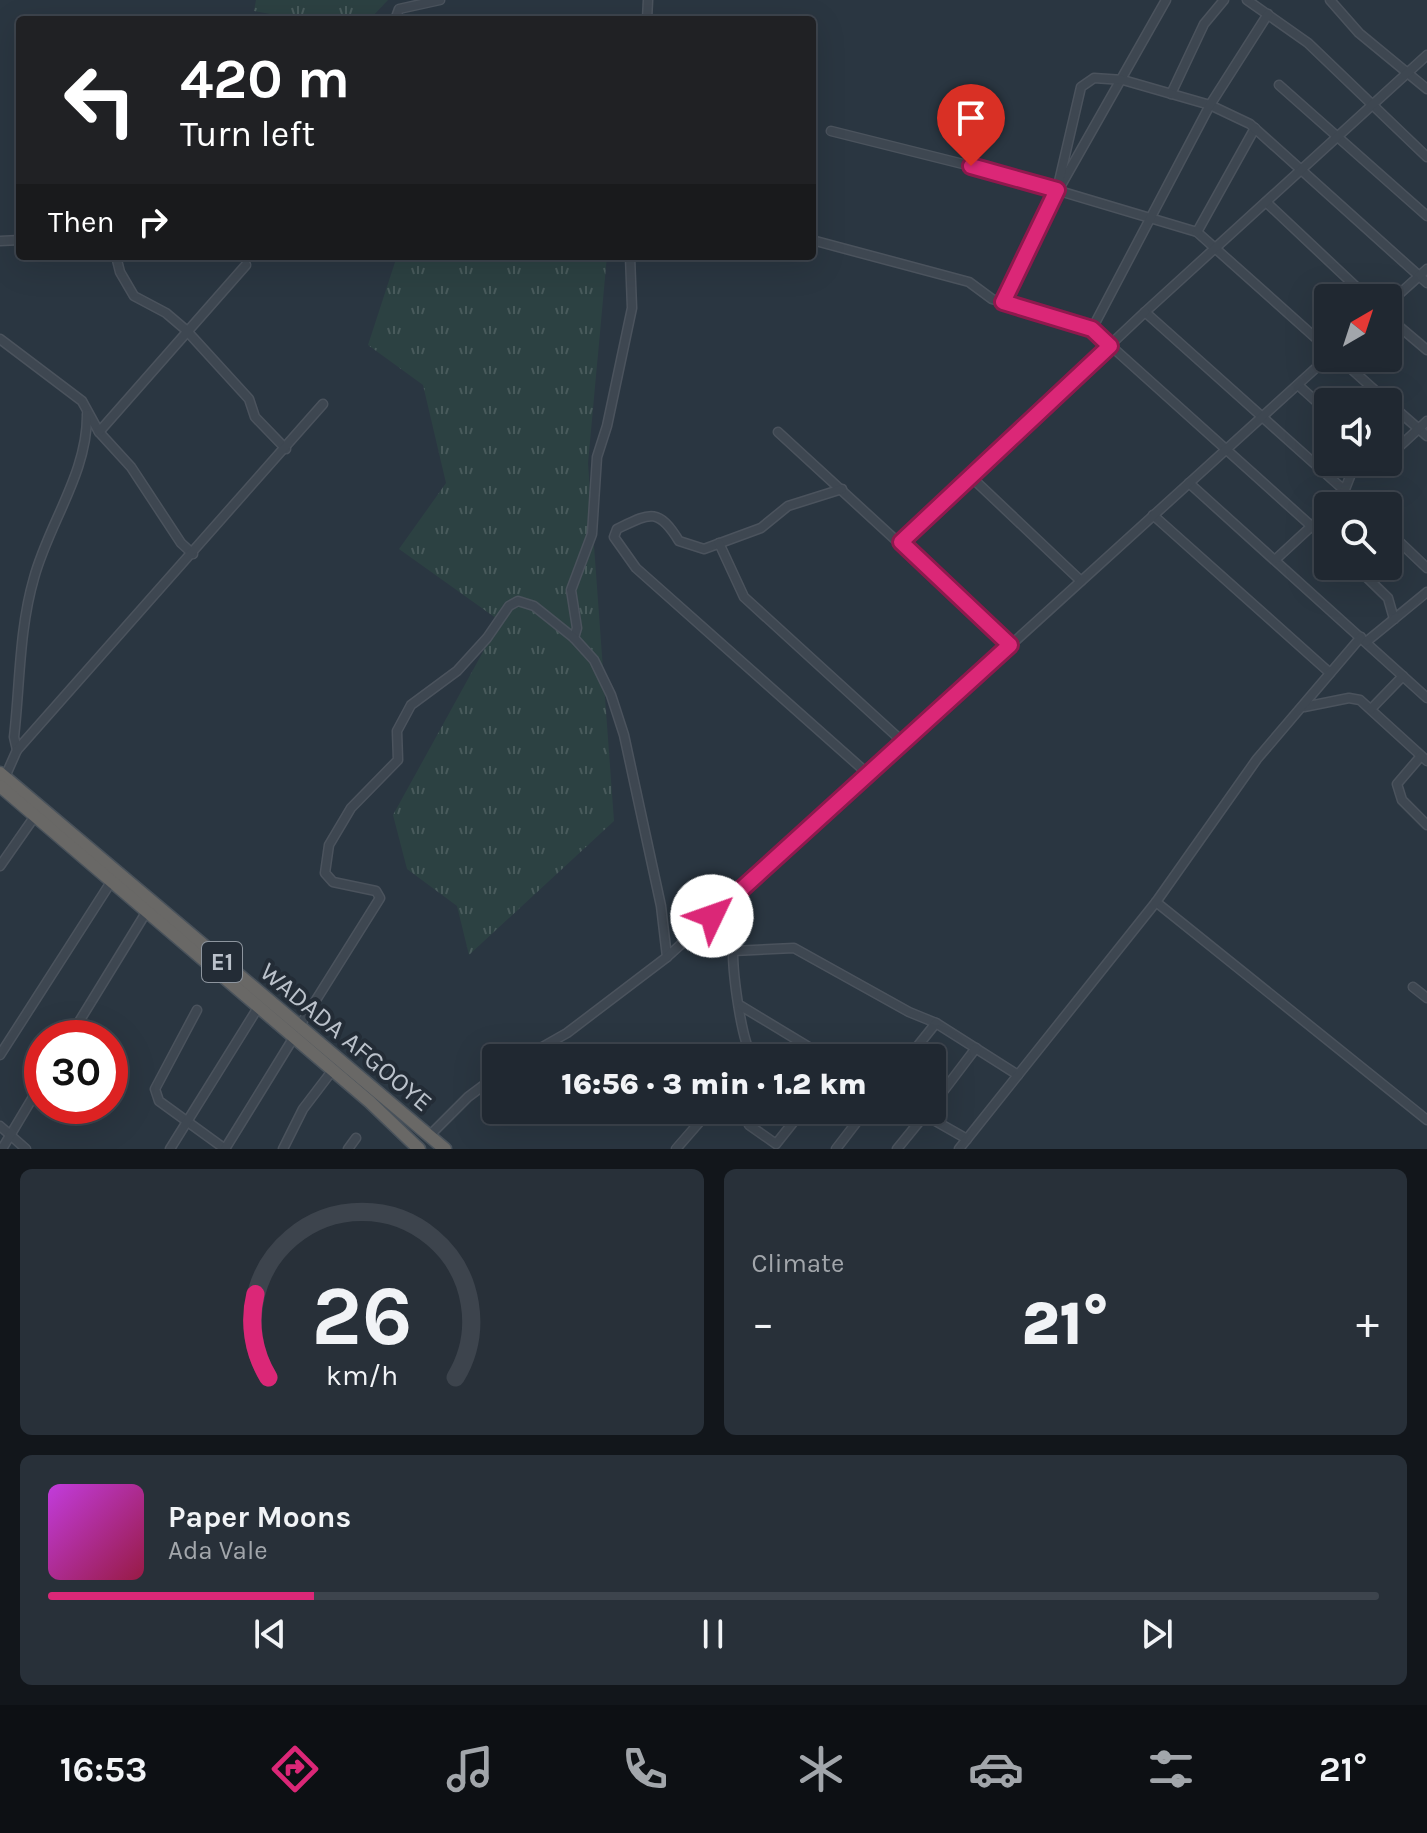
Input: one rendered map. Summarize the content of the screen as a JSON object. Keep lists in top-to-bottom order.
{
  "streets": {
    "highway": ["E1", "WADADA AFGOOYE"]
  },
  "north": "top right",
  "page": {
    "turn": ["420 m", "Turn left"],
    "then": "Then",
    "limit": "30",
    "trip": "16:56 · 3 min · 1.2 km",
    "tile": "Climate",
    "heat": ["−", "21°", "+"],
    "song": ["Paper Moons", "Ada Vale"],
    "tabs": ["16:53", "21°"],
    "gauge": ["26", "km/h"]
  }
}
